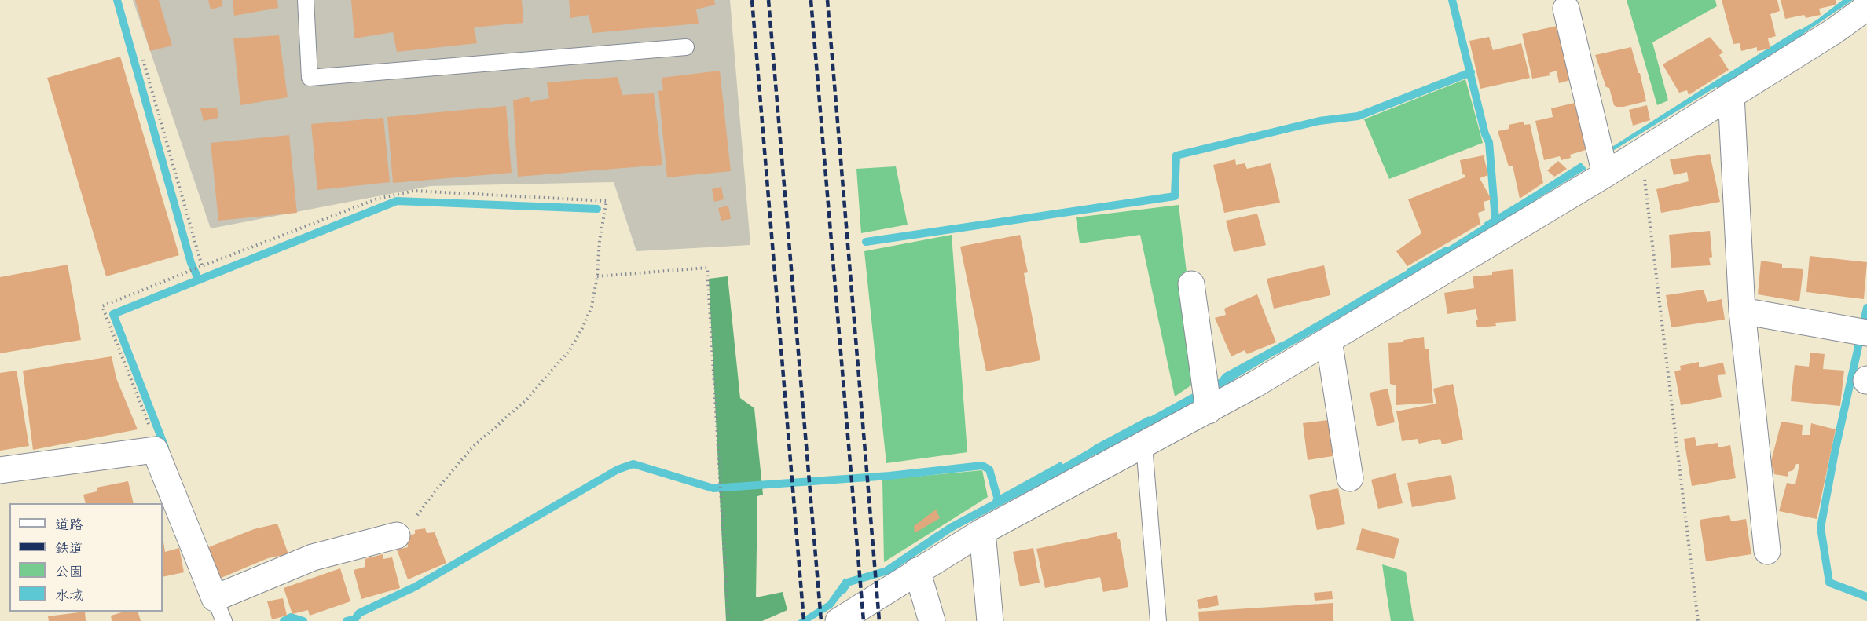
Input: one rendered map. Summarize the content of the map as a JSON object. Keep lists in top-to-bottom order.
{
  "legend": [
    "道路",
    "鉄道",
    "公園",
    "水域"
  ]
}
